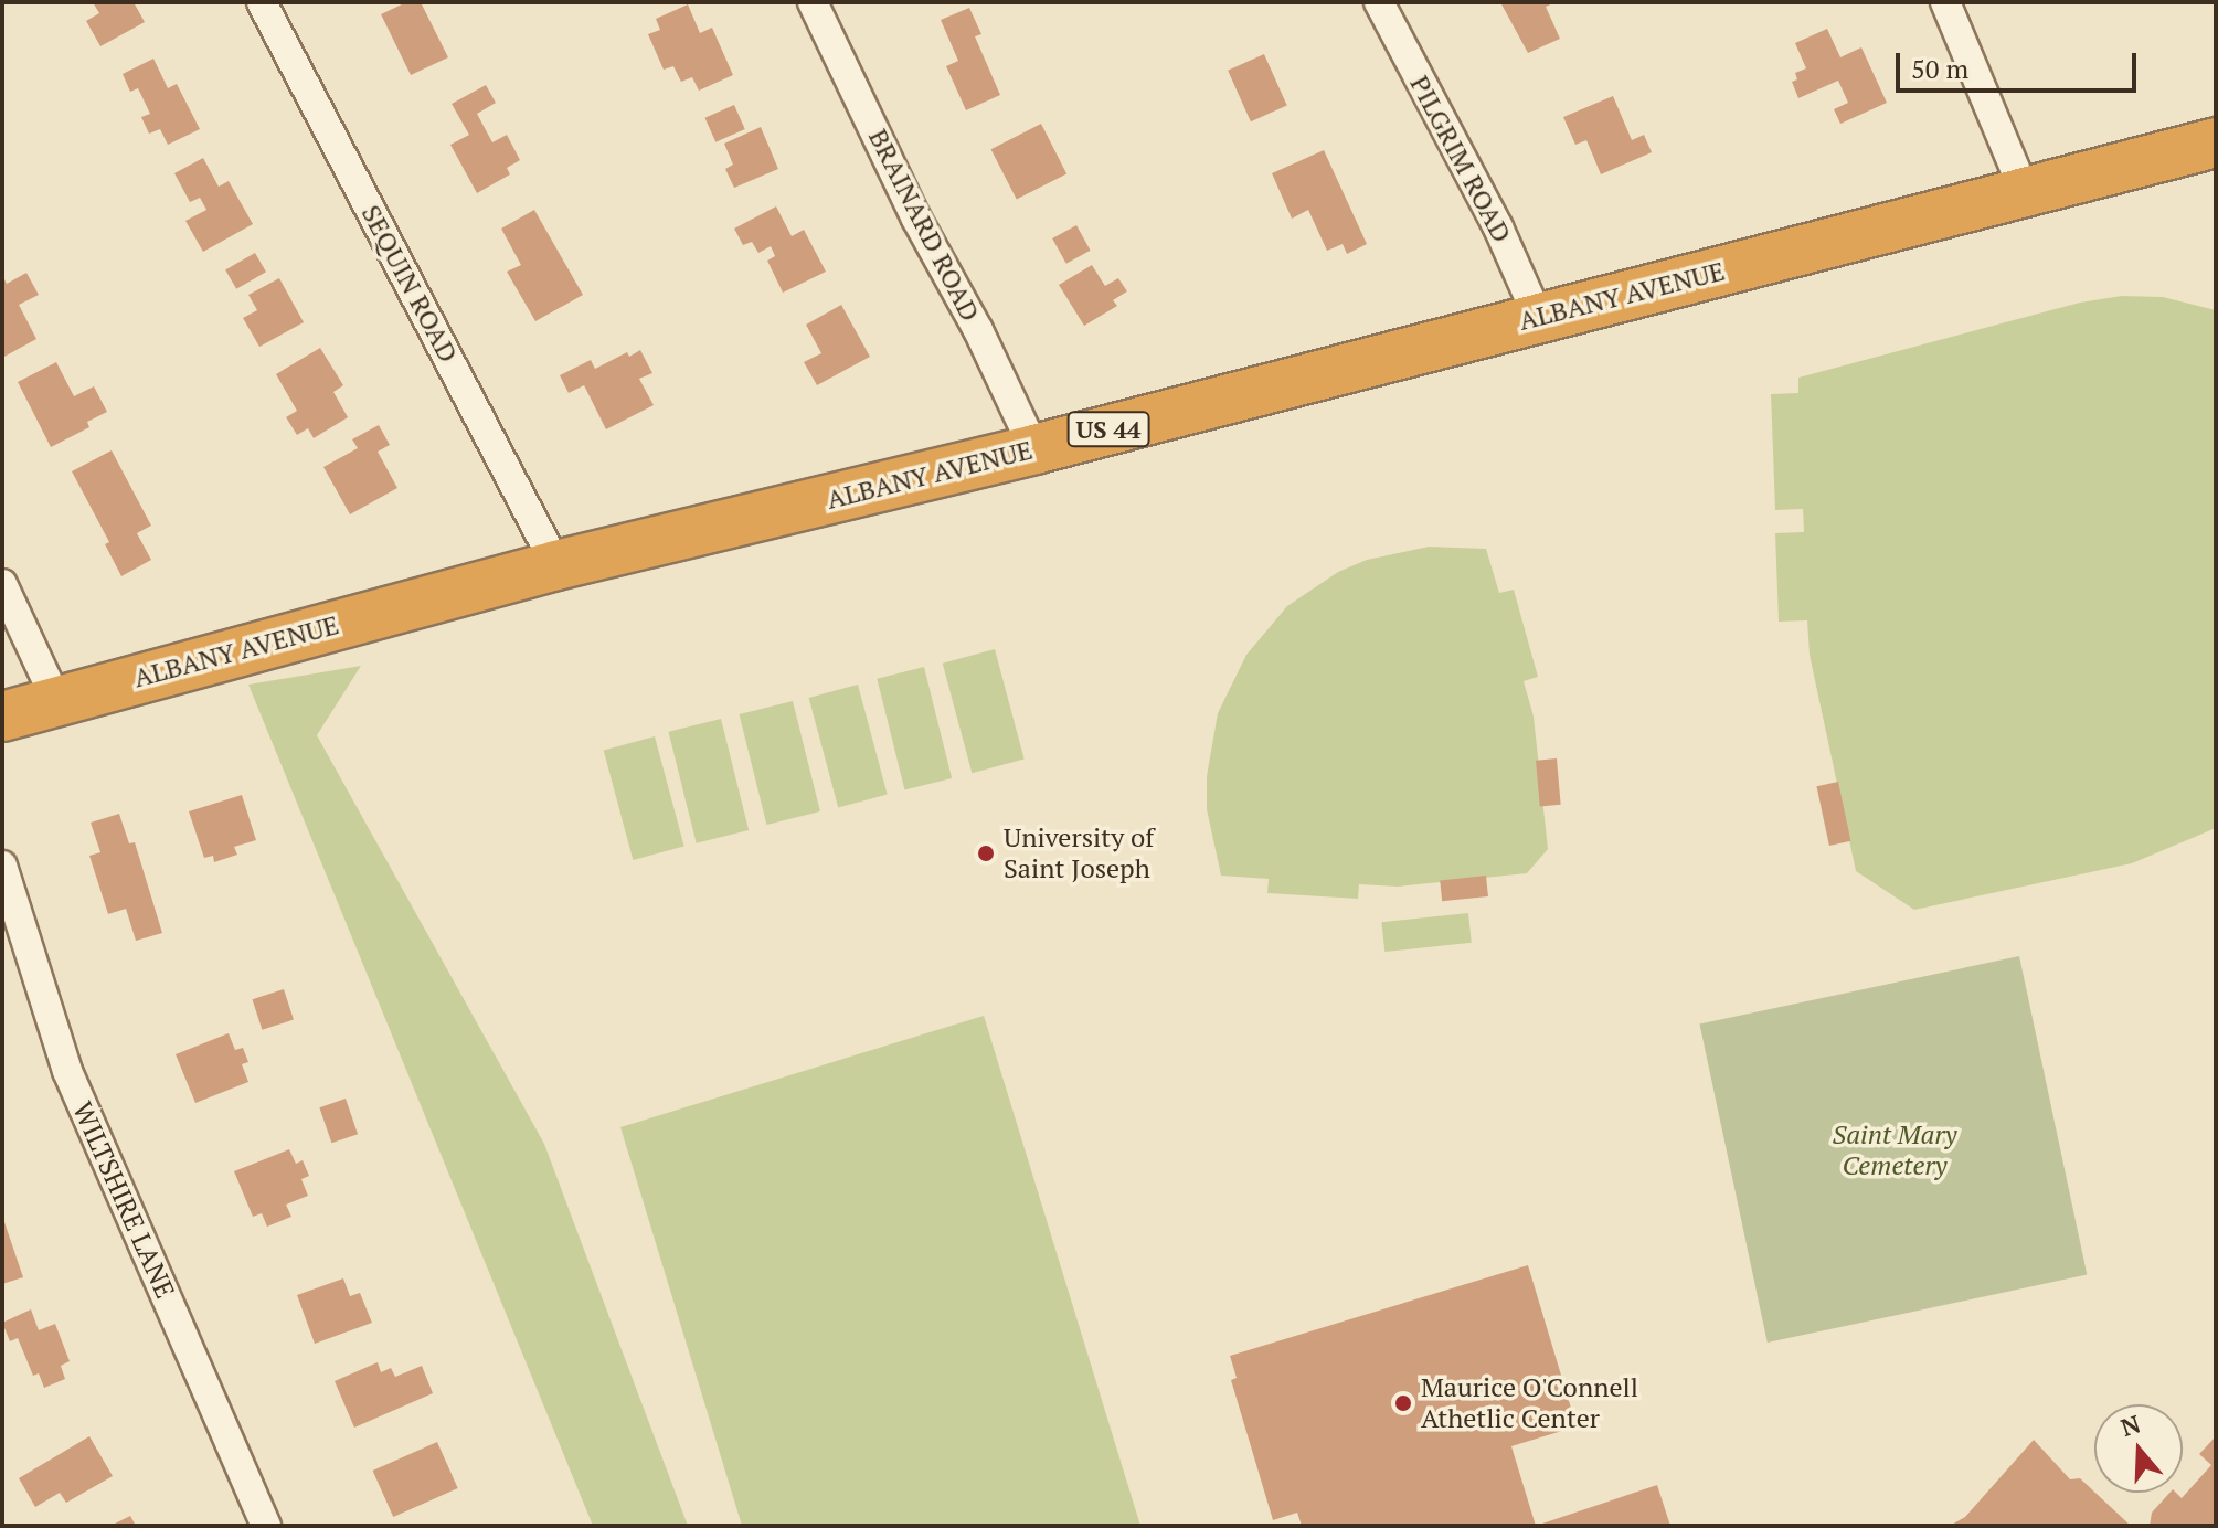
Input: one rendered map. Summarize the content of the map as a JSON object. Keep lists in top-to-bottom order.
{
  "streets": {
    "highway": ["ALBANY AVENUE", "US 44"],
    "street": [
      "PILGRIM ROAD",
      "BRAINARD ROAD",
      "SEQUIN ROAD",
      "WILTSHIRE LANE"
    ]
  },
  "crossings": [
    ["PILGRIM ROAD", "ALBANY AVENUE"],
    ["BRAINARD ROAD", "ALBANY AVENUE"],
    ["SEQUIN ROAD", "ALBANY AVENUE"]
  ],
  "parks": ["Saint Mary Cemetery"],
  "places": ["University of Saint Joseph", "Maurice O'Connell Athetlic Center"],
  "scale_bar": "50 m",
  "north": "top"
}
